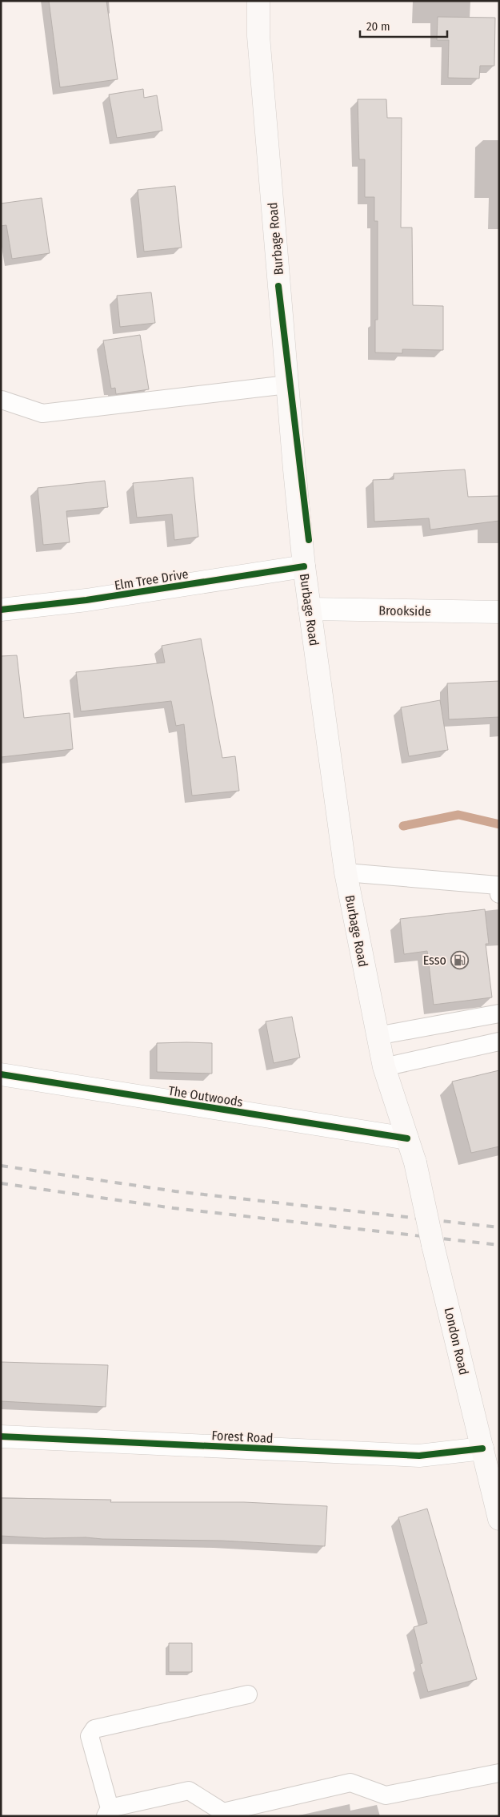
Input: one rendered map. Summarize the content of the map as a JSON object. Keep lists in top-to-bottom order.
{
  "streets": {
    "main road": ["Burbage Road", "London Road"],
    "street": [
      "Elm Tree Drive",
      "Brookside",
      "The Outwoods",
      "Forest Road"
    ]
  },
  "crossings": [
    ["Burbage Road", "Elm Tree Drive"],
    ["Burbage Road", "Brookside"],
    ["Burbage Road", "The Outwoods"],
    ["Burbage Road", "London Road"],
    ["London Road", "Forest Road"]
  ],
  "places": {
    "fuel station": ["Esso"]
  },
  "scale_bar": "20 m"
}
